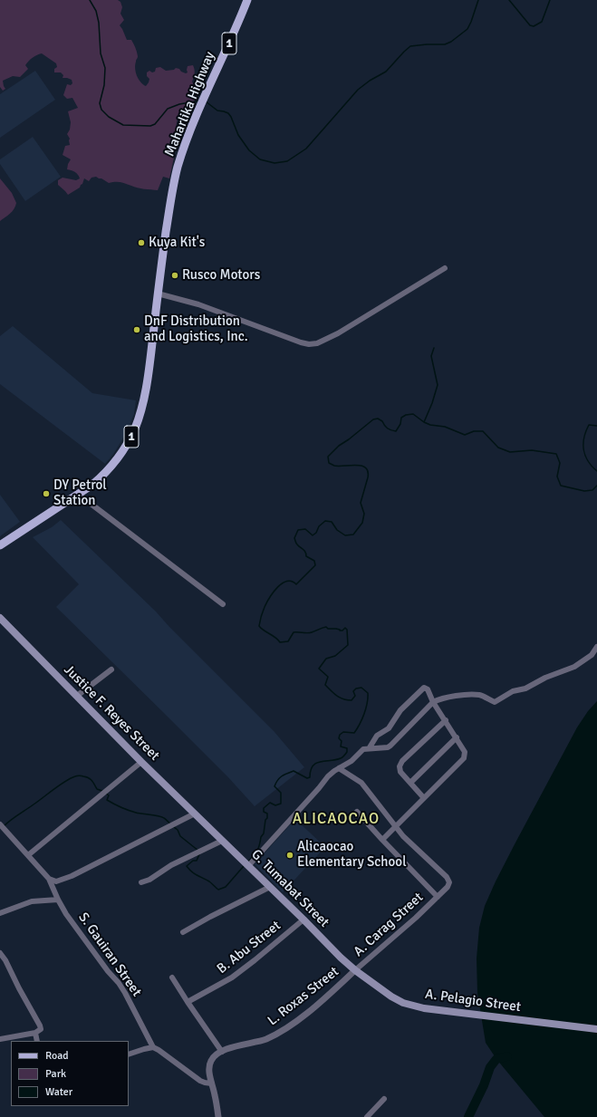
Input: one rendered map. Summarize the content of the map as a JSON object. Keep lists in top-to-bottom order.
{
  "streets": {
    "main road": [
      "1",
      "Maharlika Highway",
      "Justice F. Reyes Street",
      "G. Tumabat Street",
      "A. Pelagio Street"
    ],
    "street": [
      "A. Carag Street",
      "B. Abu Street",
      "S. Gauiran Street",
      "L. Roxas Street"
    ]
  },
  "crossings": [
    ["Justice F. Reyes Street", "G. Tumabat Street"],
    ["G. Tumabat Street", "A. Carag Street"],
    ["G. Tumabat Street", "B. Abu Street"],
    ["G. Tumabat Street", "L. Roxas Street"],
    ["G. Tumabat Street", "A. Pelagio Street"],
    ["A. Carag Street", "L. Roxas Street"],
    ["A. Carag Street", "A. Pelagio Street"],
    ["L. Roxas Street", "A. Pelagio Street"]
  ],
  "districts": ["ALICAOCAO"],
  "places": [
    "Kuya Kit's",
    "Rusco Motors",
    "DnF Distribution and Logistics, Inc.",
    "DY Petrol Station",
    "Alicaocao Elementary School"
  ],
  "legend": ["Road", "Park", "Water"]
}
